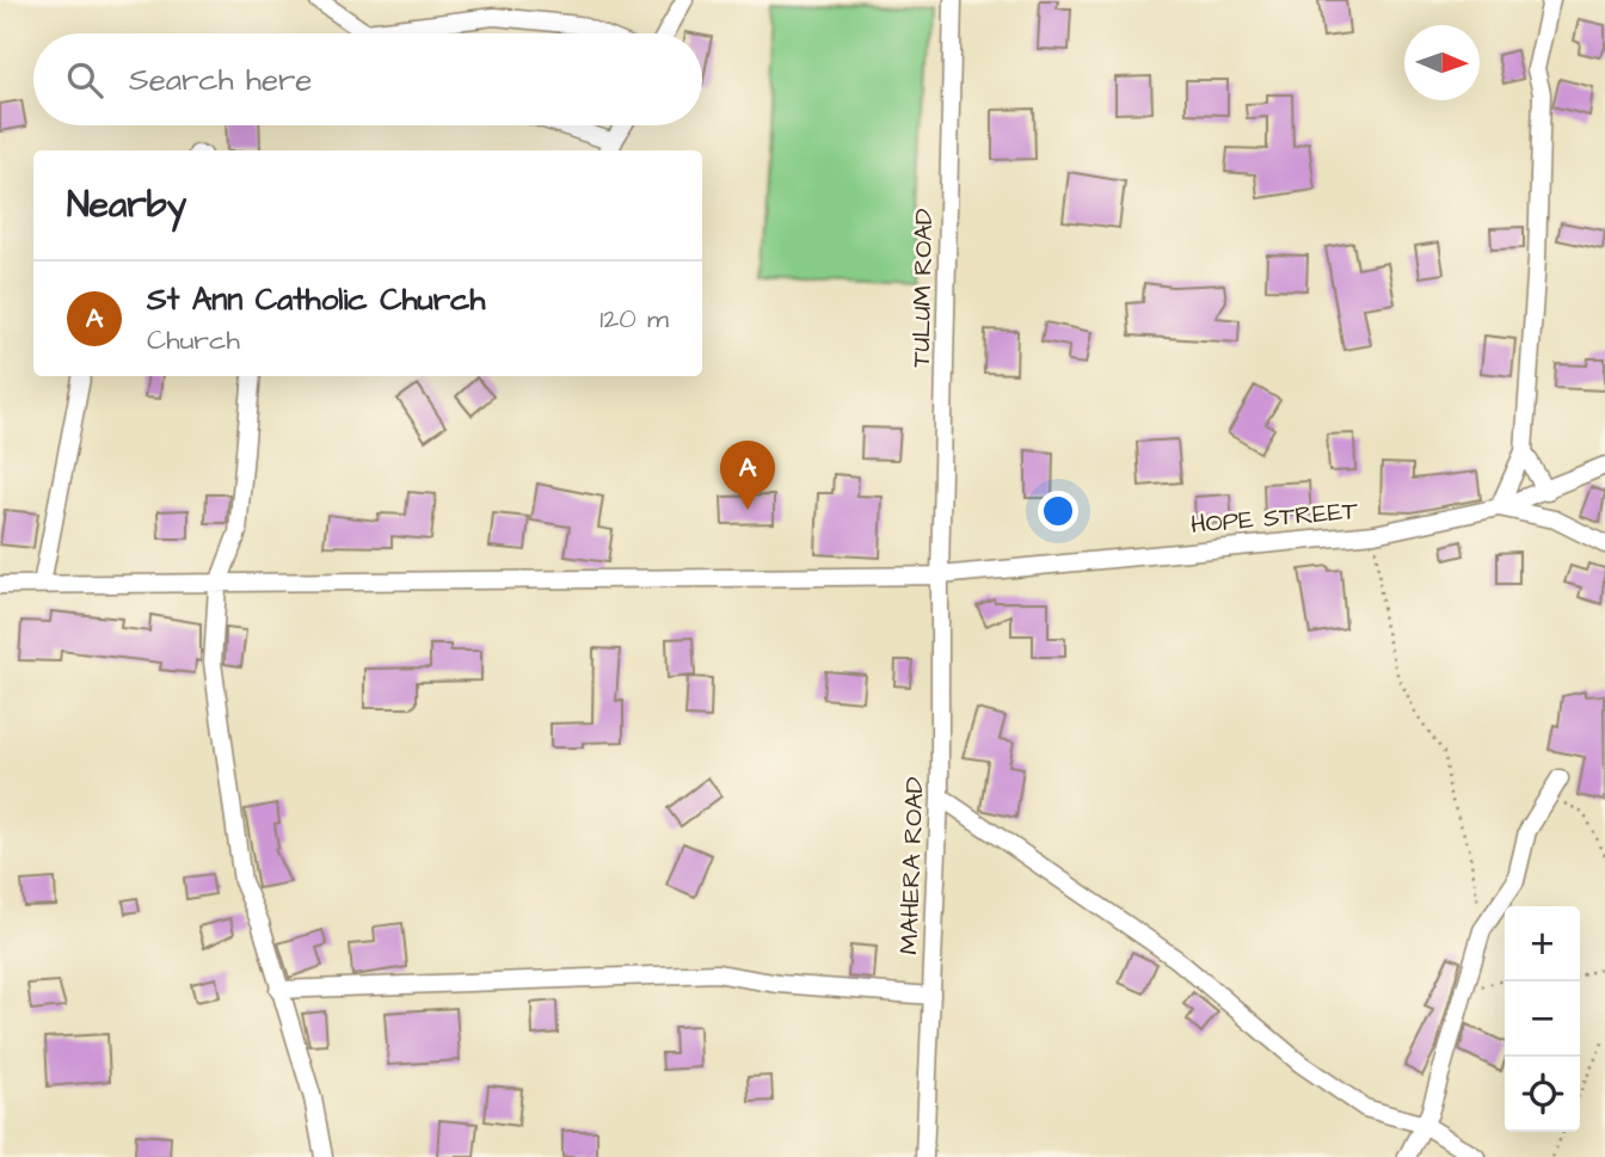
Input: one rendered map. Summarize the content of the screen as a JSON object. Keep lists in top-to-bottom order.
{
  "streets": {
    "street": ["TULUM ROAD", "HOPE STREET", "MAHERA ROAD"]
  },
  "crossings": [
    ["TULUM ROAD", "HOPE STREET"],
    ["TULUM ROAD", "MAHERA ROAD"],
    ["HOPE STREET", "MAHERA ROAD"]
  ],
  "north": "right",
  "page": {
    "search": "Search here",
    "heading": "Nearby",
    "list": [
      {
        "mark": "A",
        "name": "St Ann Catholic Church",
        "note": "Church",
        "value": "120 m"
      }
    ],
    "pins": "A",
    "map_buttons": ["+", "−"]
  }
}
